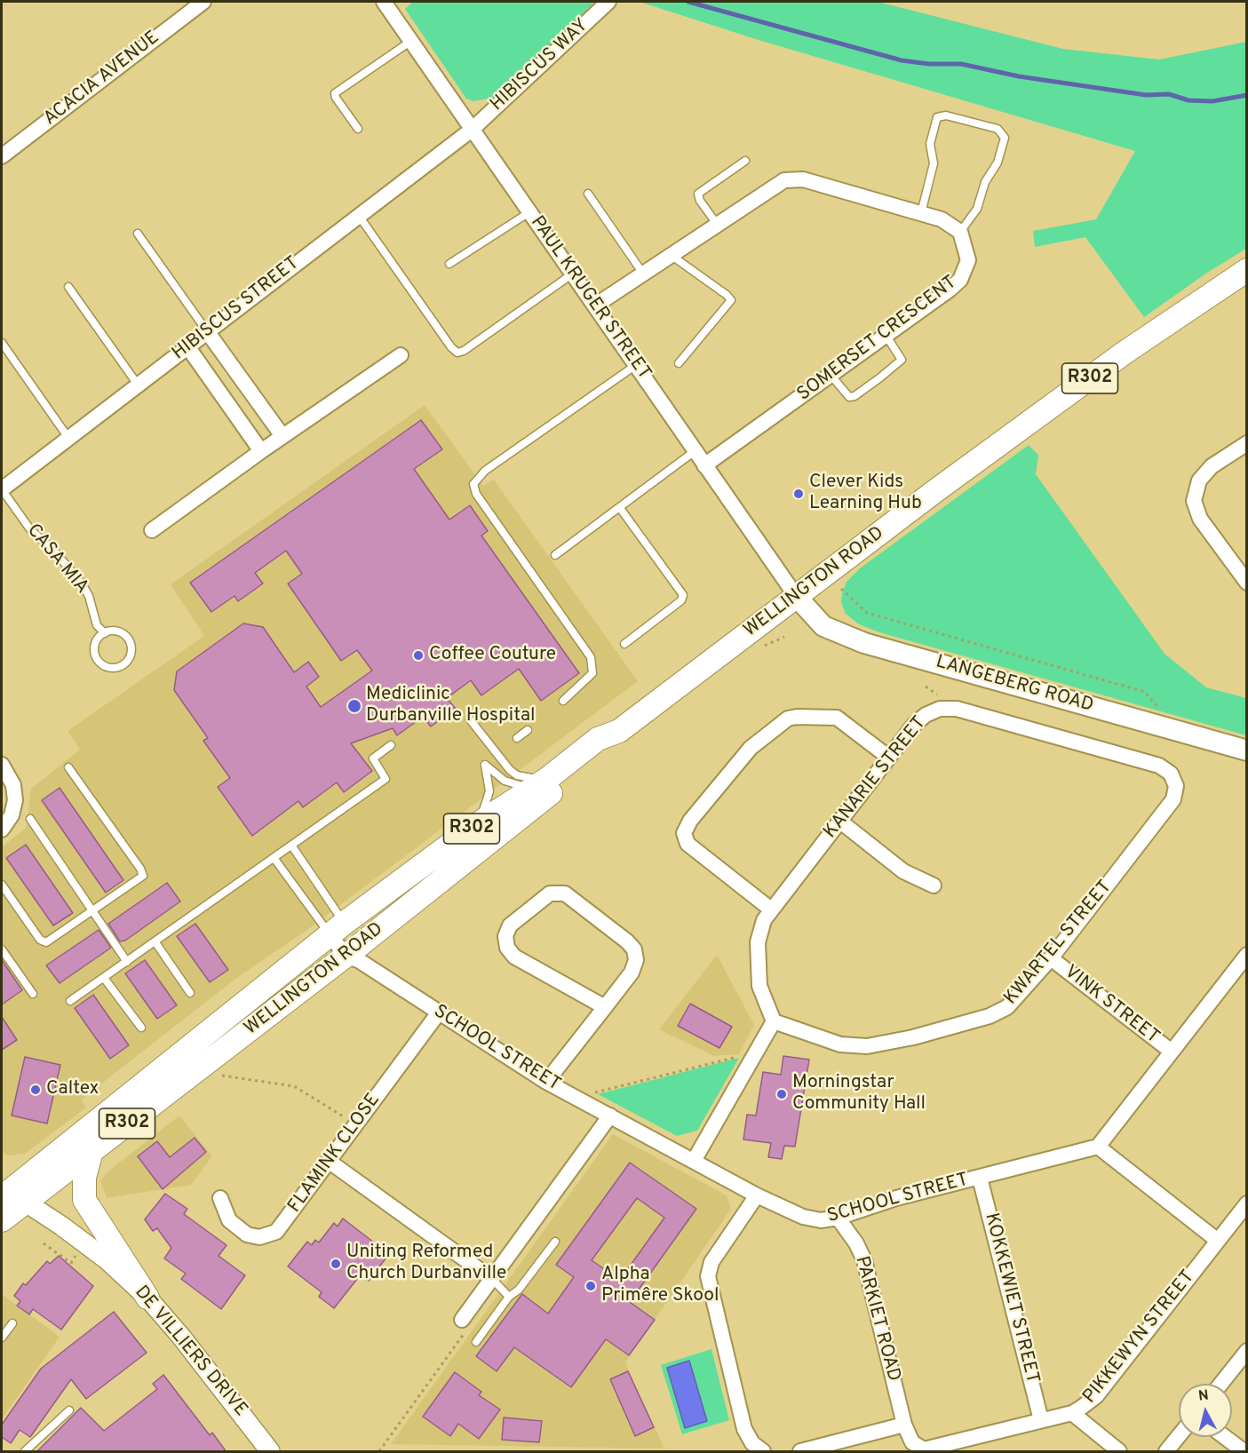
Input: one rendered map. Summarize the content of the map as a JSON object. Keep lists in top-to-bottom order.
{
  "streets": {
    "main road": ["R302", "WELLINGTON ROAD", "LANGEBERG ROAD"],
    "street": [
      "HIBISCUS WAY",
      "ACACIA AVENUE",
      "PAUL KRUGER STREET",
      "HIBISCUS STREET",
      "SOMERSET CRESCENT",
      "KANARIE STREET",
      "KWARTEL STREET",
      "VINK STREET",
      "SCHOOL STREET",
      "FLAMINK CLOSE",
      "KOKKEWIET STREET",
      "PARKIET ROAD",
      "PIKKEWYN STREET",
      "DE VILLIERS DRIVE"
    ],
    "lane": ["CASA MIA"]
  },
  "crossings": [
    ["HIBISCUS WAY", "PAUL KRUGER STREET"],
    ["HIBISCUS WAY", "HIBISCUS STREET"],
    ["PAUL KRUGER STREET", "HIBISCUS STREET"],
    ["PAUL KRUGER STREET", "SOMERSET CRESCENT"],
    ["PAUL KRUGER STREET", "WELLINGTON ROAD"],
    ["PAUL KRUGER STREET", "LANGEBERG ROAD"],
    ["HIBISCUS STREET", "CASA MIA"],
    ["WELLINGTON ROAD", "LANGEBERG ROAD"],
    ["WELLINGTON ROAD", "SCHOOL STREET"],
    ["WELLINGTON ROAD", "DE VILLIERS DRIVE"],
    ["KANARIE STREET", "KWARTEL STREET"],
    ["KWARTEL STREET", "VINK STREET"],
    ["SCHOOL STREET", "FLAMINK CLOSE"],
    ["SCHOOL STREET", "KOKKEWIET STREET"],
    ["SCHOOL STREET", "PARKIET ROAD"],
    ["KOKKEWIET STREET", "PIKKEWYN STREET"],
    ["PARKIET ROAD", "PIKKEWYN STREET"]
  ],
  "places": [
    "Clever Kids Learning Hub",
    "Coffee Couture",
    "Mediclinic Durbanville Hospital",
    "Caltex",
    "Morningstar Community Hall",
    "Uniting Reformed Church Durbanville",
    "Alpha Primêre Skool"
  ],
  "north": "top"
}
